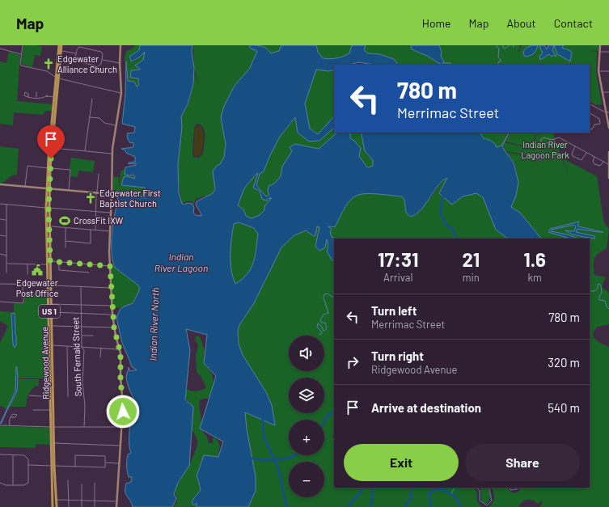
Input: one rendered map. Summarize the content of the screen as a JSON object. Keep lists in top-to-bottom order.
{
  "streets": {
    "main road": ["US 1", "Ridgewood Avenue"],
    "street": ["South Fernald Street"]
  },
  "water": ["Indian River Lagoon", "Indian River North"],
  "parks": ["Indian River Lagoon Park"],
  "places": {
    "church": ["Edgewater Alliance Church", "Edgewater First Baptist Church"],
    "sports": ["CrossFit IXW"],
    "public building": ["Edgewater Post Office"]
  },
  "page": {
    "header": "Map",
    "nav": [
      "Home",
      "Map",
      "About",
      "Contact"
    ],
    "turn": ["780 m", "Merrimac Street"],
    "eta": [
      "17:31",
      "Arrival",
      "21",
      "min",
      "1.6",
      "km"
    ],
    "list": [
      {
        "name": "Turn left",
        "note": "Merrimac Street",
        "value": "780 m"
      },
      {
        "name": "Turn right",
        "note": "Ridgewood Avenue",
        "value": "320 m"
      },
      {
        "name": "Arrive at destination",
        "value": "540 m"
      }
    ],
    "map_buttons": ["+", "−"],
    "buttons": ["Exit", "Share"]
  }
}
